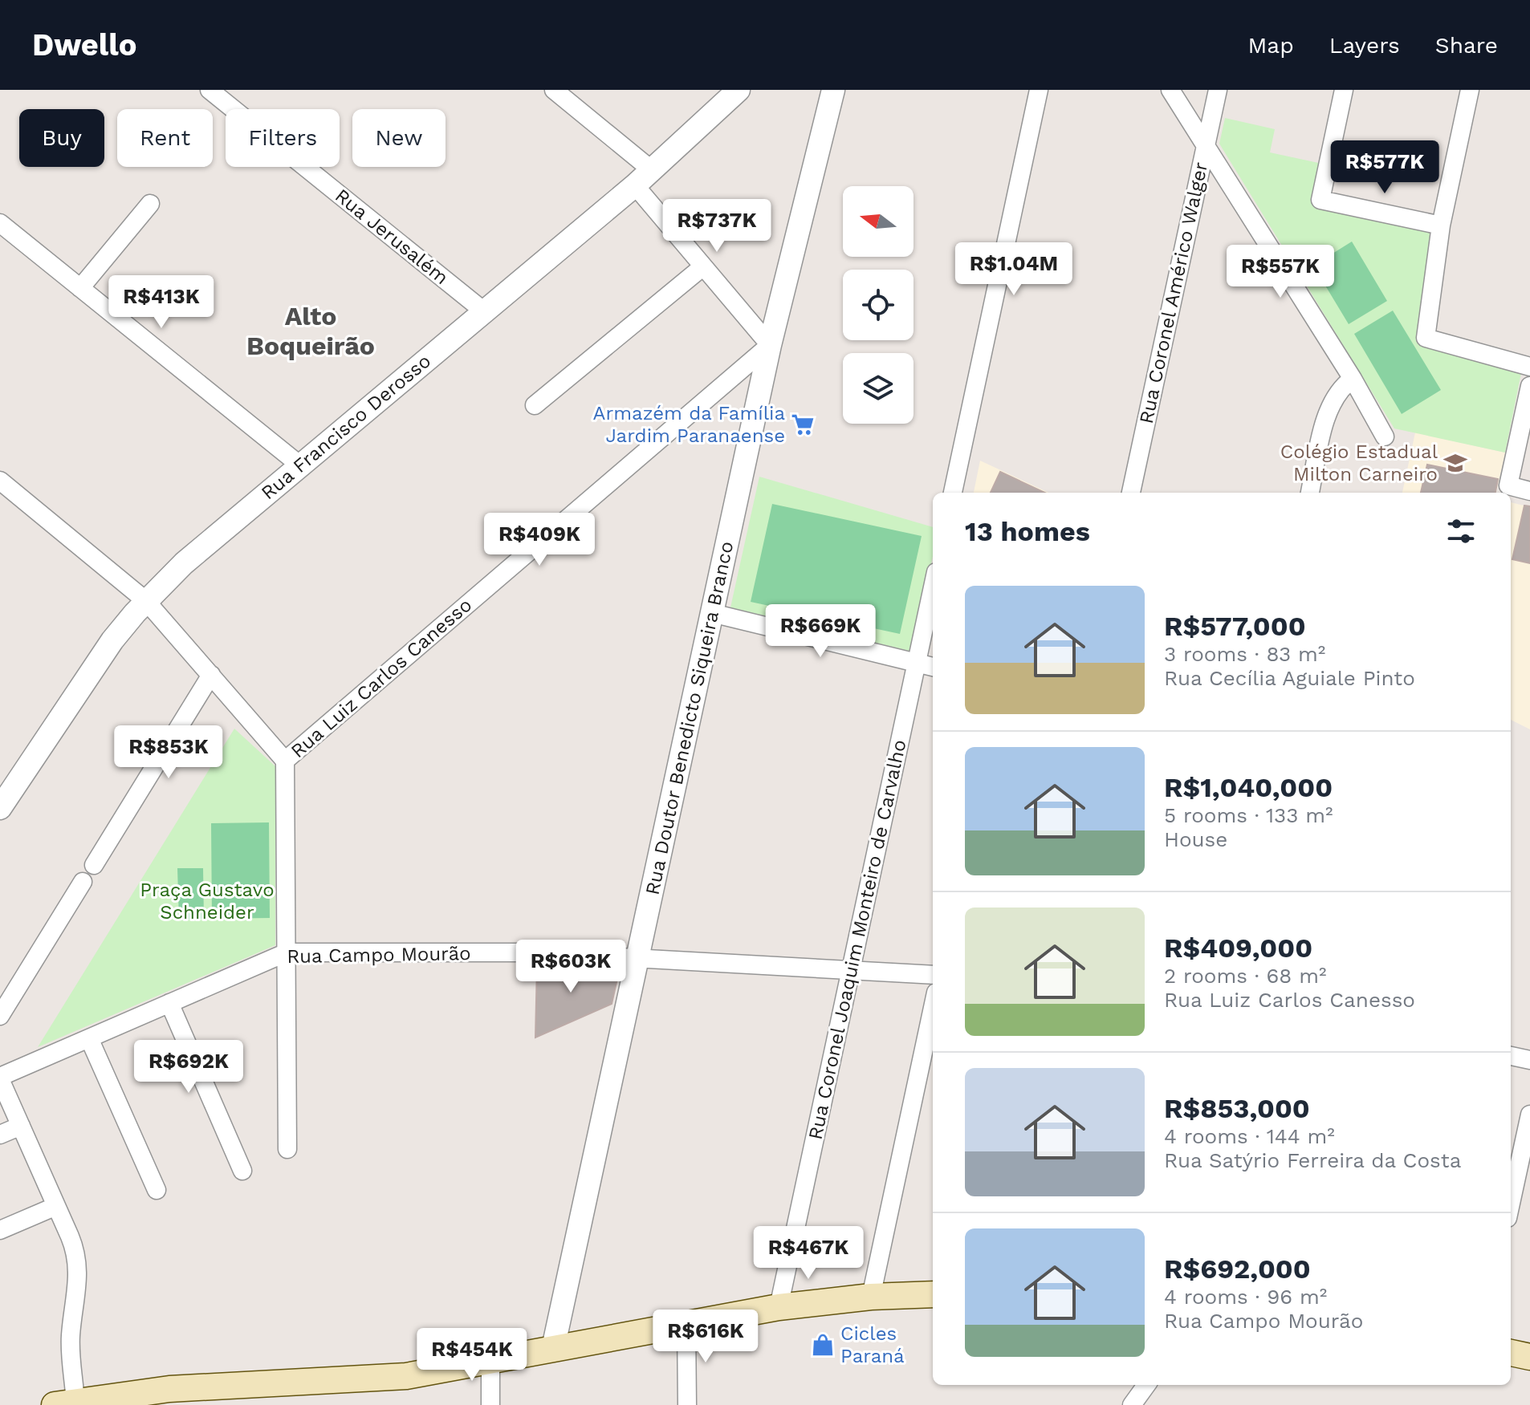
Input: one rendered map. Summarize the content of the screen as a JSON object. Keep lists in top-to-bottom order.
{
  "streets": {
    "street": [
      "Rua Jerusalém",
      "Rua Coronel Américo Walger",
      "Rua Francisco Derosso",
      "Rua Luiz Carlos Canesso",
      "Rua Doutor Benedicto Siqueira Branco",
      "Rua Coronel Joaquim Monteiro de Carvalho",
      "Rua Campo Mourão"
    ]
  },
  "crossings": [
    ["Rua Jerusalém", "Rua Francisco Derosso"],
    ["Rua Luiz Carlos Canesso", "Rua Doutor Benedicto Siqueira Branco"],
    ["Rua Doutor Benedicto Siqueira Branco", "Rua Campo Mourão"],
    ["Rua Coronel Joaquim Monteiro de Carvalho", "Rua Campo Mourão"]
  ],
  "districts": ["Alto Boqueirão"],
  "parks": ["Praça Gustavo Schneider"],
  "places": {
    "supermarket": ["Armazém da Família Jardim Paranaense"],
    "school or university": ["Colégio Estadual Milton Carneiro"],
    "shop": ["Cicles Paraná"]
  },
  "north": "left",
  "page": {
    "header": "Dwello",
    "nav": ["Map", "Layers", "Share"],
    "chip": [
      "Buy",
      "Rent",
      "Filters",
      "New"
    ],
    "price": [
      "R$577K",
      "R$737K",
      "R$1.04M",
      "R$557K",
      "R$413K",
      "R$409K",
      "R$669K",
      "R$853K",
      "R$603K",
      "R$692K",
      "R$467K",
      "R$616K",
      "R$454K"
    ],
    "heading": "13 homes",
    "list": [
      {
        "name": "R$577,000",
        "note": "3 rooms · 83 m² · Rua Cecília Aguiale Pinto"
      },
      {
        "name": "R$1,040,000",
        "note": "5 rooms · 133 m² · House"
      },
      {
        "name": "R$409,000",
        "note": "2 rooms · 68 m² · Rua Luiz Carlos Canesso"
      },
      {
        "name": "R$853,000",
        "note": "4 rooms · 144 m² · Rua Satýrio Ferreira da Costa"
      },
      {
        "name": "R$692,000",
        "note": "4 rooms · 96 m² · Rua Campo Mourão"
      }
    ]
  }
}
